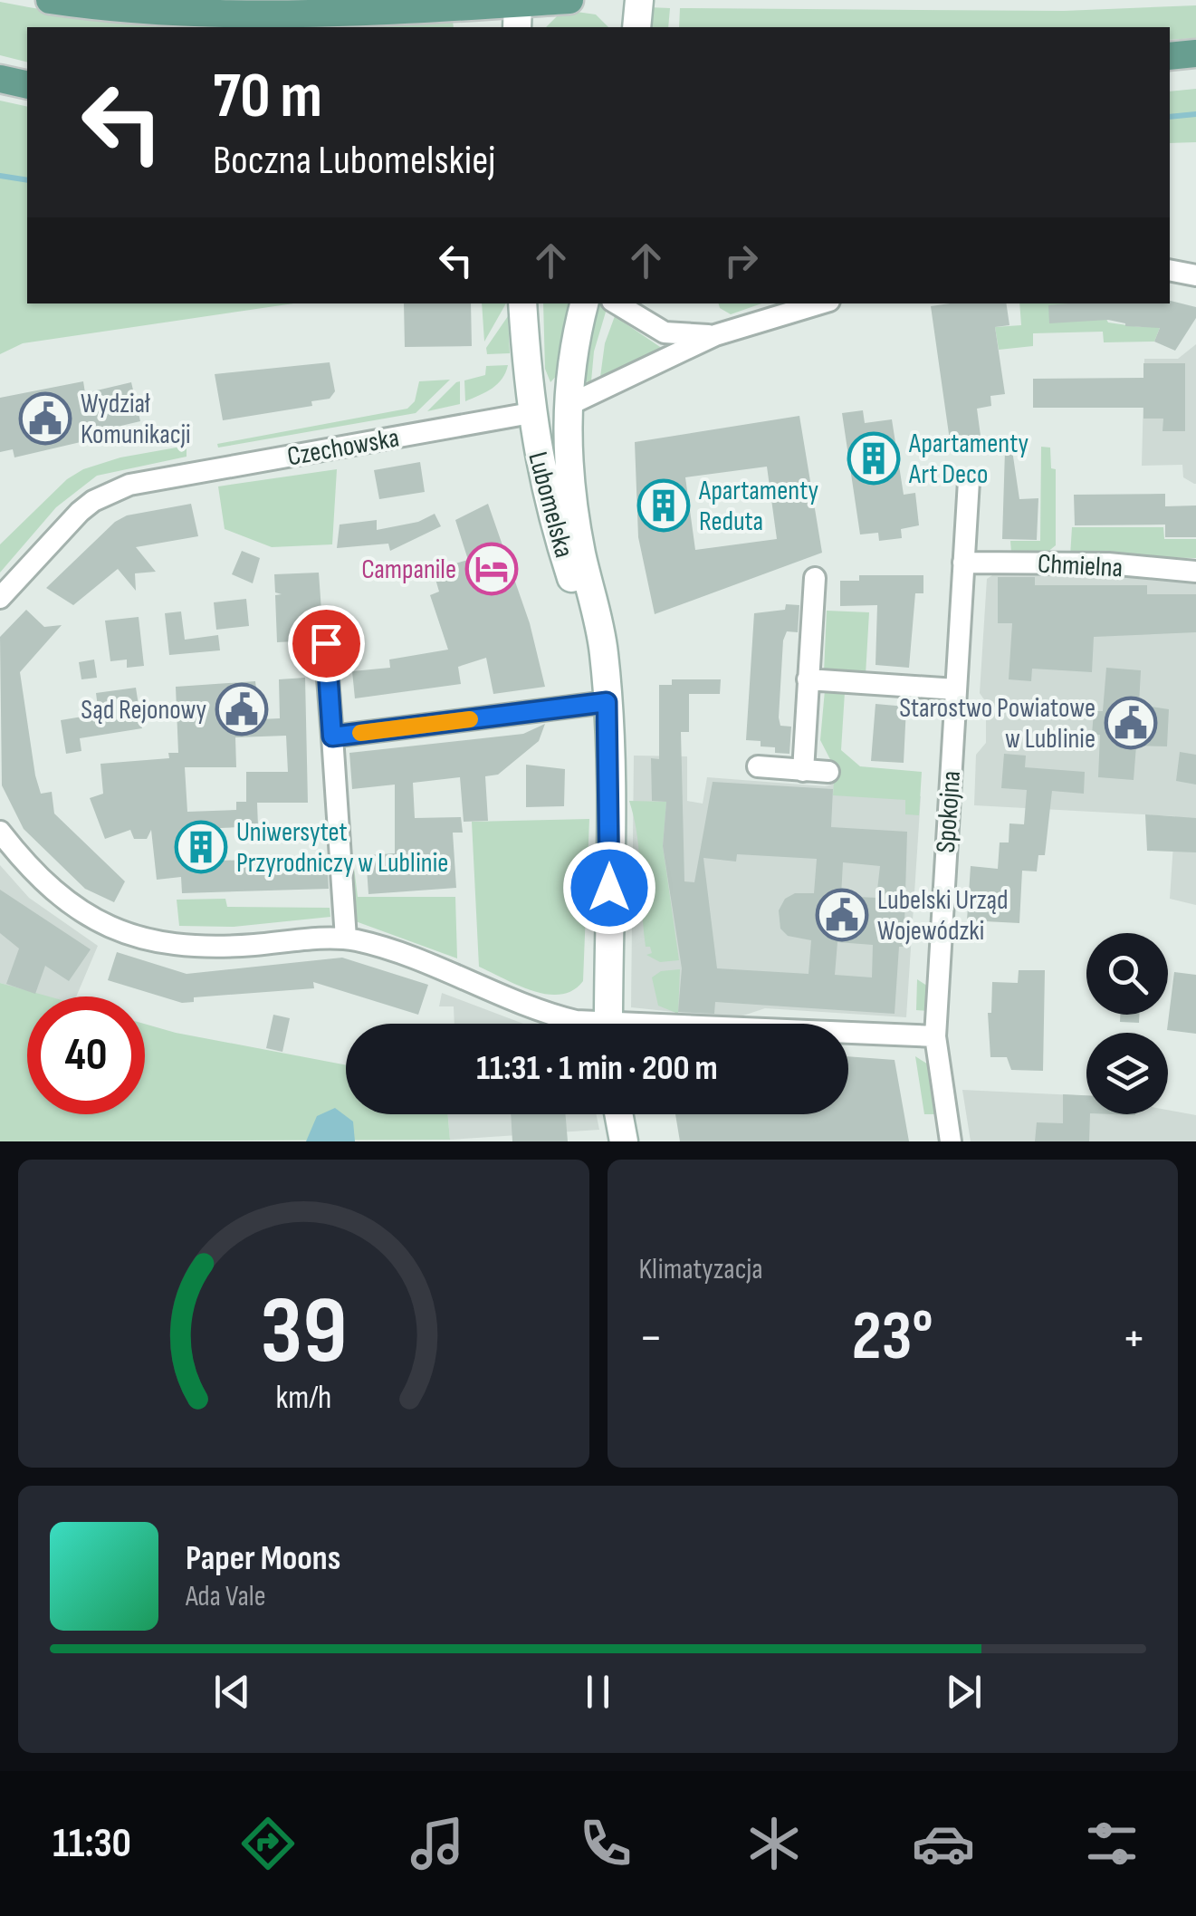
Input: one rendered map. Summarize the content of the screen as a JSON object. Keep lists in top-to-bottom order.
{
  "streets": {
    "street": [
      "Czechowska",
      "Lubomelska",
      "Chmielna",
      "Spokojna"
    ]
  },
  "crossings": [
    ["Czechowska", "Lubomelska"],
    ["Chmielna", "Spokojna"]
  ],
  "places": {
    "public building": [
      "Wydział Komunikacji",
      "Sąd Rejonowy",
      "Starostwo Powiatowe w Lublinie",
      "Lubelski Urząd Wojewódzki"
    ],
    "building": ["Apartamenty Art Deco", "Apartamenty Reduta", "Uniwersytet Przyrodniczy w Lublinie"],
    "hotel": ["Campanile"]
  },
  "page": {
    "turn": ["70 m", "Boczna Lubomelskiej"],
    "limit": "40",
    "trip": "11:31 · 1 min · 200 m",
    "tile": "Klimatyzacja",
    "heat": ["−", "23°", "+"],
    "song": ["Paper Moons", "Ada Vale"],
    "tabs": "11:30",
    "gauge": ["39", "km/h"]
  }
}
